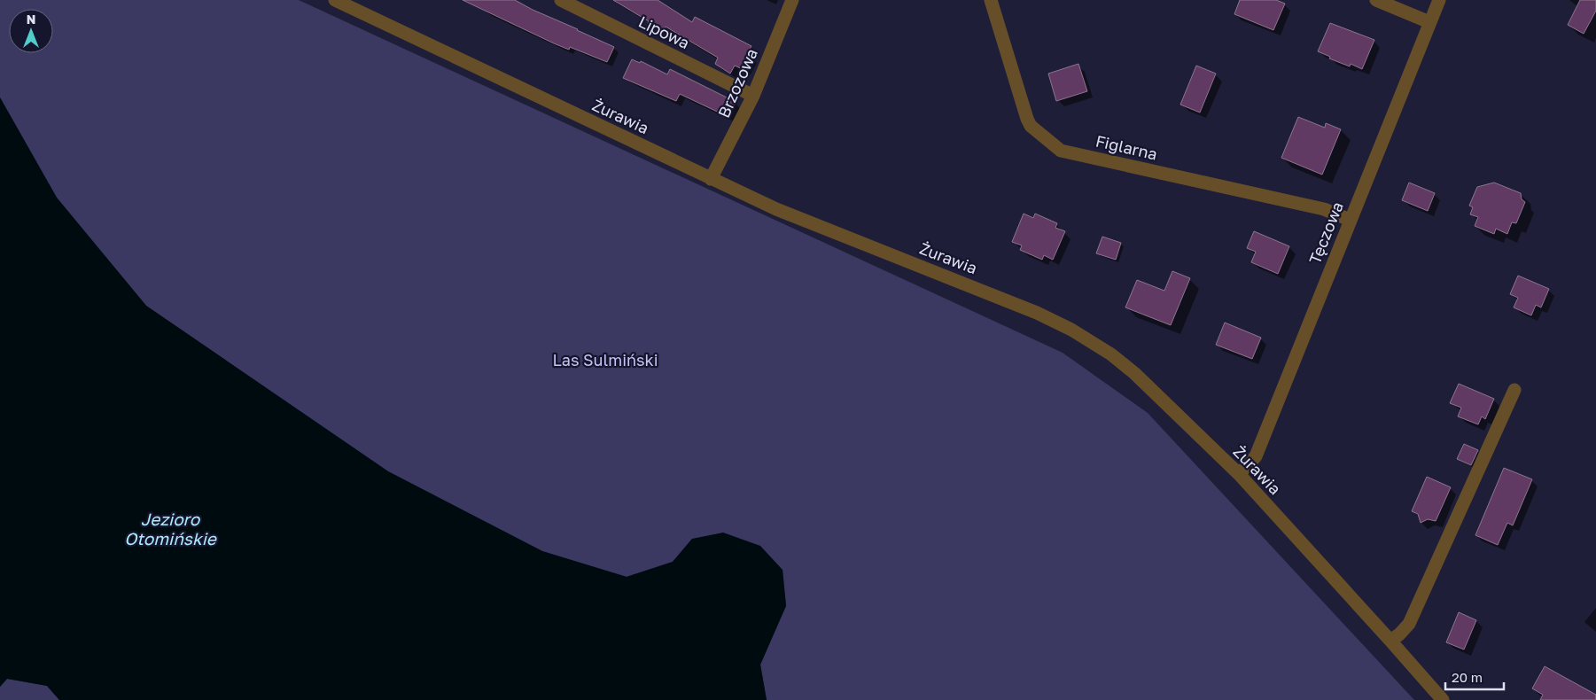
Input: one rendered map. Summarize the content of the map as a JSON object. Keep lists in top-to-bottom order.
{
  "streets": {
    "street": [
      "Lipowa",
      "Brzozowa",
      "Żurawia",
      "Figlarna",
      "Tęczowa"
    ]
  },
  "crossings": [
    ["Lipowa", "Brzozowa"],
    ["Brzozowa", "Żurawia"],
    ["Żurawia", "Tęczowa"],
    ["Figlarna", "Tęczowa"]
  ],
  "water": ["Jezioro Otomińskie"],
  "parks": ["Las Sulmiński"],
  "scale_bar": "20 m",
  "north": "top"
}
